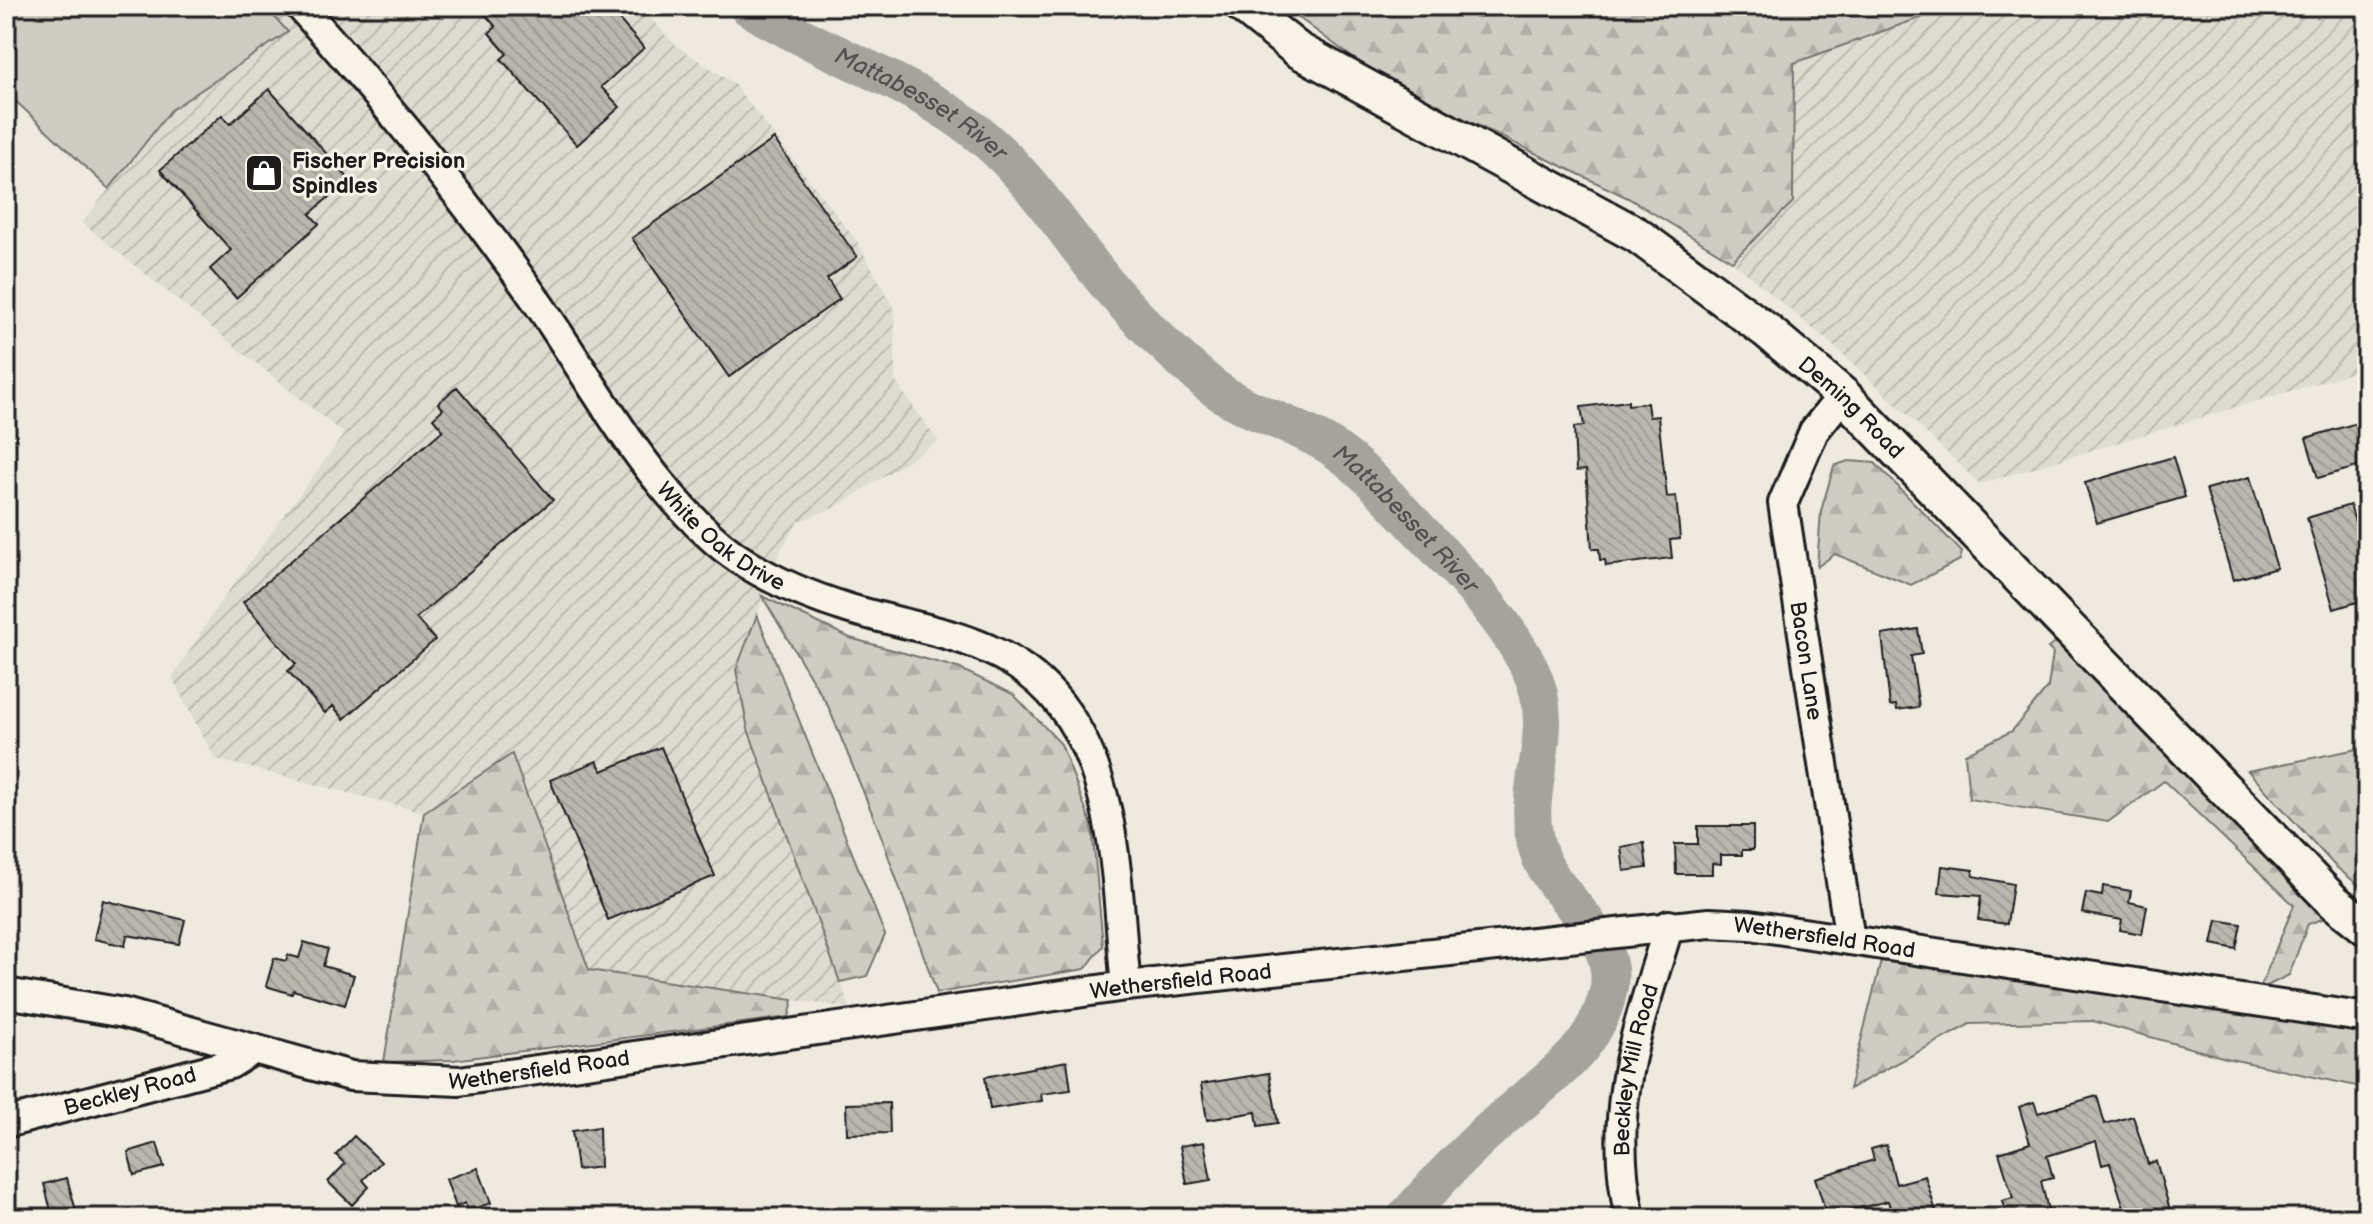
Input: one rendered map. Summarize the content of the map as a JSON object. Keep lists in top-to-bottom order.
{
  "streets": {
    "main road": ["Deming Road"],
    "street": [
      "White Oak Drive",
      "Bacon Lane",
      "Wethersfield Road",
      "Beckley Mill Road",
      "Beckley Road"
    ]
  },
  "crossings": [
    ["Deming Road", "Bacon Lane"],
    ["White Oak Drive", "Wethersfield Road"],
    ["Bacon Lane", "Wethersfield Road"],
    ["Wethersfield Road", "Beckley Mill Road"],
    ["Wethersfield Road", "Beckley Road"]
  ],
  "water": ["Mattabesset River"],
  "places": {
    "shop": ["Fischer Precision Spindles"]
  }
}
